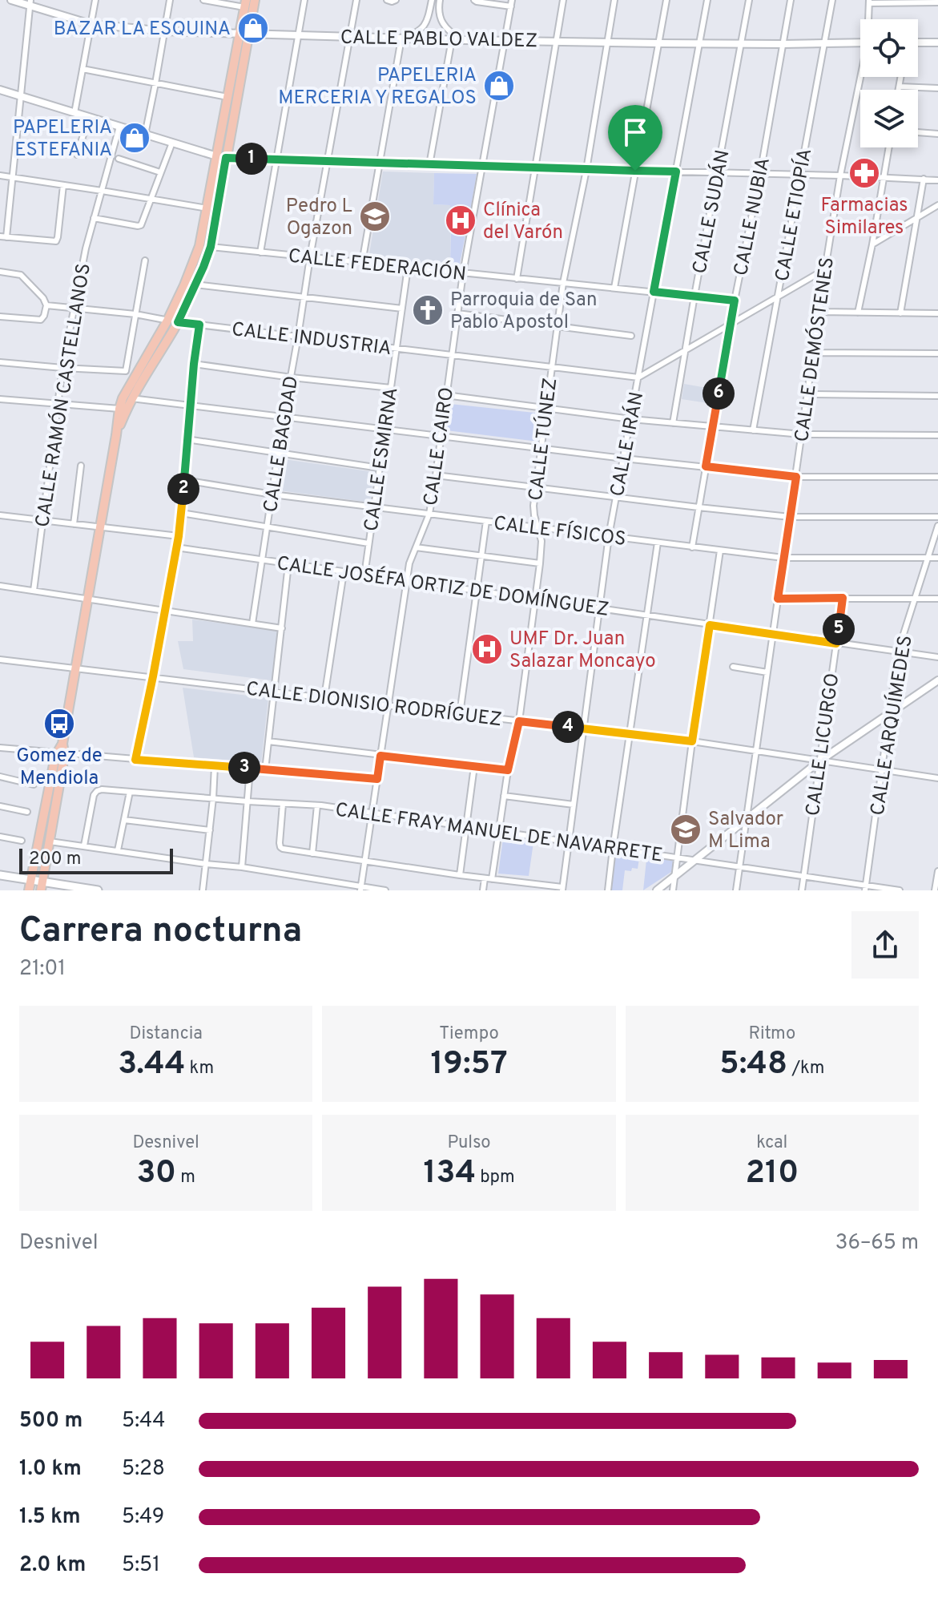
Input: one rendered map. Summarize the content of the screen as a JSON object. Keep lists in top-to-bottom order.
{
  "streets": {
    "street": [
      "CALLE PABLO VALDEZ",
      "CALLE SUDÁN",
      "CALLE ETIOPÍA",
      "CALLE NUBIA",
      "CALLE FEDERACIÓN",
      "CALLE INDUSTRIA",
      "CALLE DEMÓSTENES",
      "CALLE RAMÓN CASTELLANOS",
      "CALLE TÚNEZ",
      "CALLE BAGDAD",
      "CALLE IRÁN",
      "CALLE CAIRO",
      "CALLE ESMIRNA",
      "CALLE FÍSICOS",
      "CALLE JOSÉFA ORTIZ DE DOMÍNGUEZ",
      "CALLE DIONISIO RODRÍGUEZ",
      "CALLE ARQUÍMEDES",
      "CALLE LICURGO",
      "CALLE FRAY MANUEL DE NAVARRETE"
    ]
  },
  "crossings": [
    ["CALLE PABLO VALDEZ", "CALLE SUDÁN"],
    ["CALLE PABLO VALDEZ", "CALLE ETIOPÍA"],
    ["CALLE PABLO VALDEZ", "CALLE NUBIA"],
    ["CALLE PABLO VALDEZ", "CALLE TÚNEZ"],
    ["CALLE PABLO VALDEZ", "CALLE BAGDAD"],
    ["CALLE PABLO VALDEZ", "CALLE IRÁN"],
    ["CALLE PABLO VALDEZ", "CALLE CAIRO"],
    ["CALLE SUDÁN", "CALLE FEDERACIÓN"],
    ["CALLE NUBIA", "CALLE FEDERACIÓN"],
    ["CALLE NUBIA", "CALLE FÍSICOS"],
    ["CALLE FEDERACIÓN", "CALLE TÚNEZ"],
    ["CALLE FEDERACIÓN", "CALLE BAGDAD"],
    ["CALLE FEDERACIÓN", "CALLE IRÁN"],
    ["CALLE FEDERACIÓN", "CALLE CAIRO"],
    ["CALLE FEDERACIÓN", "CALLE ESMIRNA"],
    ["CALLE INDUSTRIA", "CALLE RAMÓN CASTELLANOS"],
    ["CALLE INDUSTRIA", "CALLE TÚNEZ"],
    ["CALLE INDUSTRIA", "CALLE BAGDAD"],
    ["CALLE INDUSTRIA", "CALLE IRÁN"],
    ["CALLE INDUSTRIA", "CALLE CAIRO"],
    ["CALLE INDUSTRIA", "CALLE ESMIRNA"],
    ["CALLE DEMÓSTENES", "CALLE FÍSICOS"],
    ["CALLE DEMÓSTENES", "CALLE JOSÉFA ORTIZ DE DOMÍNGUEZ"],
    ["CALLE DEMÓSTENES", "CALLE DIONISIO RODRÍGUEZ"],
    ["CALLE DEMÓSTENES", "CALLE FRAY MANUEL DE NAVARRETE"],
    ["CALLE TÚNEZ", "CALLE FÍSICOS"],
    ["CALLE TÚNEZ", "CALLE JOSÉFA ORTIZ DE DOMÍNGUEZ"],
    ["CALLE TÚNEZ", "CALLE DIONISIO RODRÍGUEZ"],
    ["CALLE TÚNEZ", "CALLE FRAY MANUEL DE NAVARRETE"],
    ["CALLE BAGDAD", "CALLE FÍSICOS"],
    ["CALLE BAGDAD", "CALLE JOSÉFA ORTIZ DE DOMÍNGUEZ"],
    ["CALLE IRÁN", "CALLE FÍSICOS"],
    ["CALLE IRÁN", "CALLE JOSÉFA ORTIZ DE DOMÍNGUEZ"],
    ["CALLE IRÁN", "CALLE DIONISIO RODRÍGUEZ"],
    ["CALLE IRÁN", "CALLE FRAY MANUEL DE NAVARRETE"],
    ["CALLE CAIRO", "CALLE FÍSICOS"],
    ["CALLE CAIRO", "CALLE JOSÉFA ORTIZ DE DOMÍNGUEZ"],
    ["CALLE CAIRO", "CALLE DIONISIO RODRÍGUEZ"],
    ["CALLE CAIRO", "CALLE FRAY MANUEL DE NAVARRETE"],
    ["CALLE ESMIRNA", "CALLE FÍSICOS"],
    ["CALLE ESMIRNA", "CALLE JOSÉFA ORTIZ DE DOMÍNGUEZ"],
    ["CALLE FÍSICOS", "CALLE ARQUÍMEDES"],
    ["CALLE JOSÉFA ORTIZ DE DOMÍNGUEZ", "CALLE ARQUÍMEDES"],
    ["CALLE JOSÉFA ORTIZ DE DOMÍNGUEZ", "CALLE LICURGO"],
    ["CALLE DIONISIO RODRÍGUEZ", "CALLE ARQUÍMEDES"],
    ["CALLE DIONISIO RODRÍGUEZ", "CALLE LICURGO"],
    ["CALLE ARQUÍMEDES", "CALLE FRAY MANUEL DE NAVARRETE"],
    ["CALLE LICURGO", "CALLE FRAY MANUEL DE NAVARRETE"]
  ],
  "places": {
    "shop": ["BAZAR LA ESQUINA", "PAPELERIA MERCERIA Y REGALOS", "PAPELERIA ESTEFANIA"],
    "pharmacy": ["Farmacias Similares"],
    "school or university": ["Pedro L Ogazon", "Salvador M Lima"],
    "hospital": ["Clínica del Varón", "UMF Dr. Juan Salazar Moncayo"],
    "church": ["Parroquia de San Pablo Apostol"],
    "bus stop": ["Gomez de Mendiola"]
  },
  "scale_bar": "200 m",
  "page": {
    "pins": [
      "1",
      "6",
      "2",
      "5",
      "4",
      "3"
    ],
    "scale": "200 m",
    "heading": ["Carrera nocturna", "21:01"],
    "stats": [
      ["Distancia", "3.44 km"],
      ["Tiempo", "19:57"],
      ["Ritmo", "5:48 /km"],
      ["Desnivel", "30 m"],
      ["Pulso", "134 bpm"],
      ["kcal", "210"]
    ],
    "chart": ["Desnivel", "36–65 m"],
    "list": [
      {
        "name": "500 m",
        "note": "5:44"
      },
      {
        "name": "1.0 km",
        "note": "5:28"
      },
      {
        "name": "1.5 km",
        "note": "5:49"
      },
      {
        "name": "2.0 km",
        "note": "5:51"
      }
    ]
  }
}
